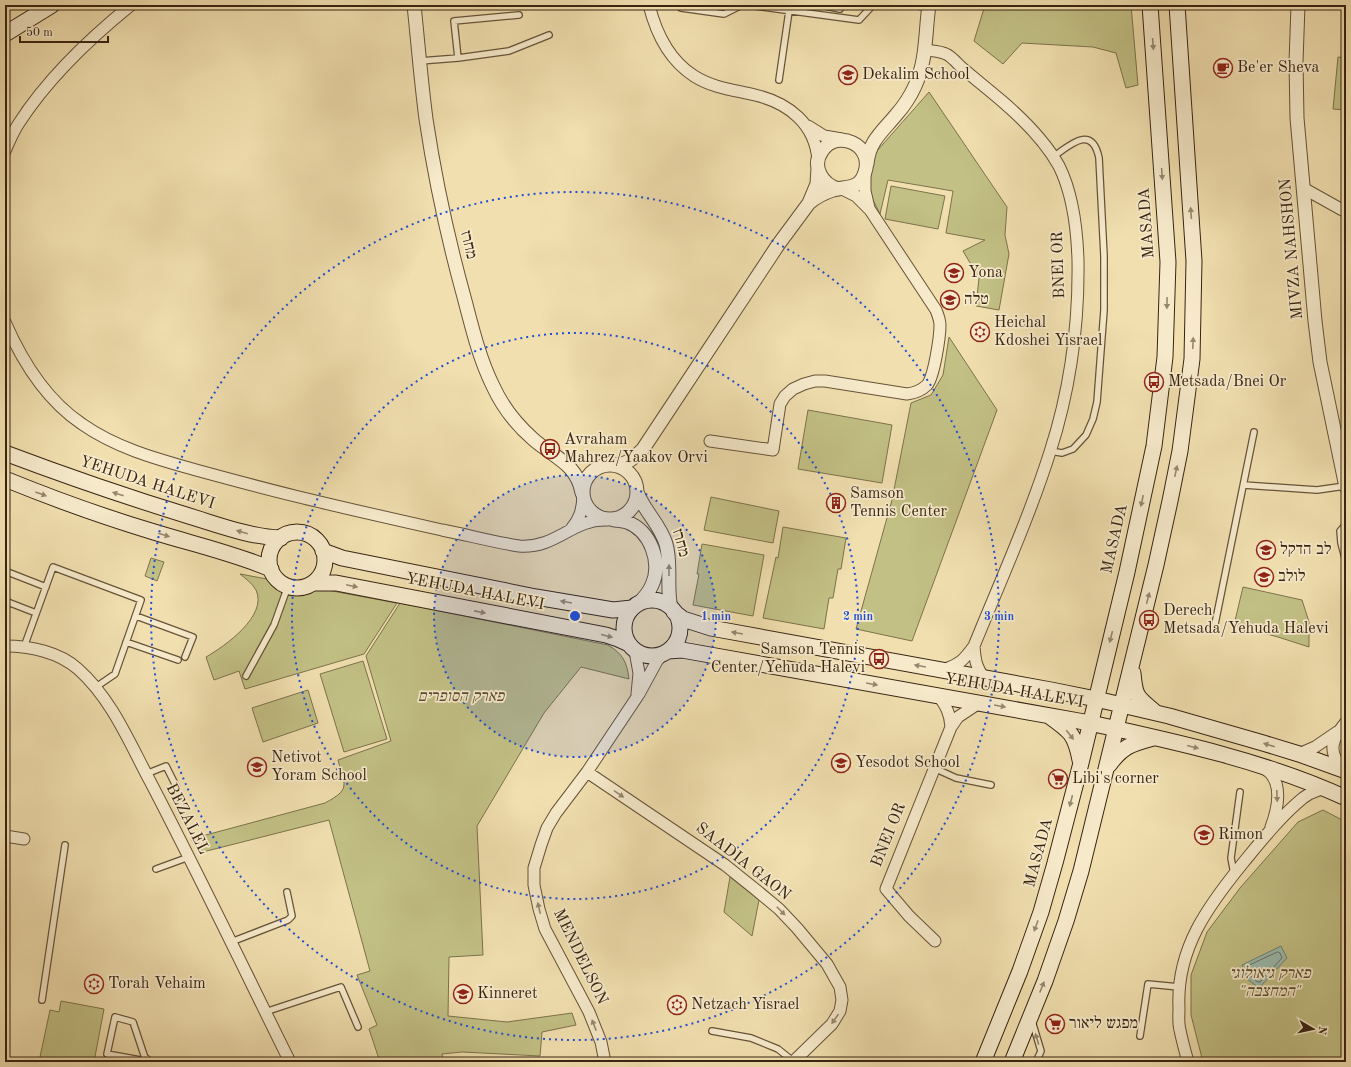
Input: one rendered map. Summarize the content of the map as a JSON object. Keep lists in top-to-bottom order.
{
  "streets": {
    "main road": ["MASADA", "YEHUDA HALEVI"],
    "street": [
      "מחרז",
      "MIVZA NAHSHON",
      "BNEI OR",
      "BEZALEL",
      "SAADIA GAON",
      "MENDELSON"
    ]
  },
  "crossings": [
    ["MASADA", "YEHUDA HALEVI"],
    ["מחרז", "YEHUDA HALEVI"],
    ["מחרז", "MENDELSON"],
    ["BNEI OR", "YEHUDA HALEVI"],
    ["YEHUDA HALEVI", "MENDELSON"],
    ["SAADIA GAON", "MENDELSON"]
  ],
  "one_way": ["SAADIA GAON", "MENDELSON"],
  "parks": ["פארק הסופרים", "פארק גיאולוגי \"המחצבה\""],
  "places": {
    "cafe": ["Be'er Sheva"],
    "school or university": [
      "Dekalim School",
      "Yona",
      "טלה",
      "לב הדקל",
      "לולב",
      "Yesodot School",
      "Netivot Yoram School",
      "Rimon",
      "Kinneret"
    ],
    "synagogue": ["Heichal Kdoshei Yisrael", "Torah Vehaim", "Netzach Yisrael"],
    "bus stop": [
      "Metsada/Bnei Or",
      "Avraham Mahrez/Yaakov Orvi",
      "Derech Metsada/Yehuda Halevi",
      "Samson Tennis Center/Yehuda Halevi"
    ],
    "building": ["Samson Tennis Center"],
    "supermarket": ["Libi's corner", "מפגש ליאור"]
  },
  "scale_bar": "50 m",
  "north": "right",
  "rings": ["1 min", "2 min", "3 min"]
}
